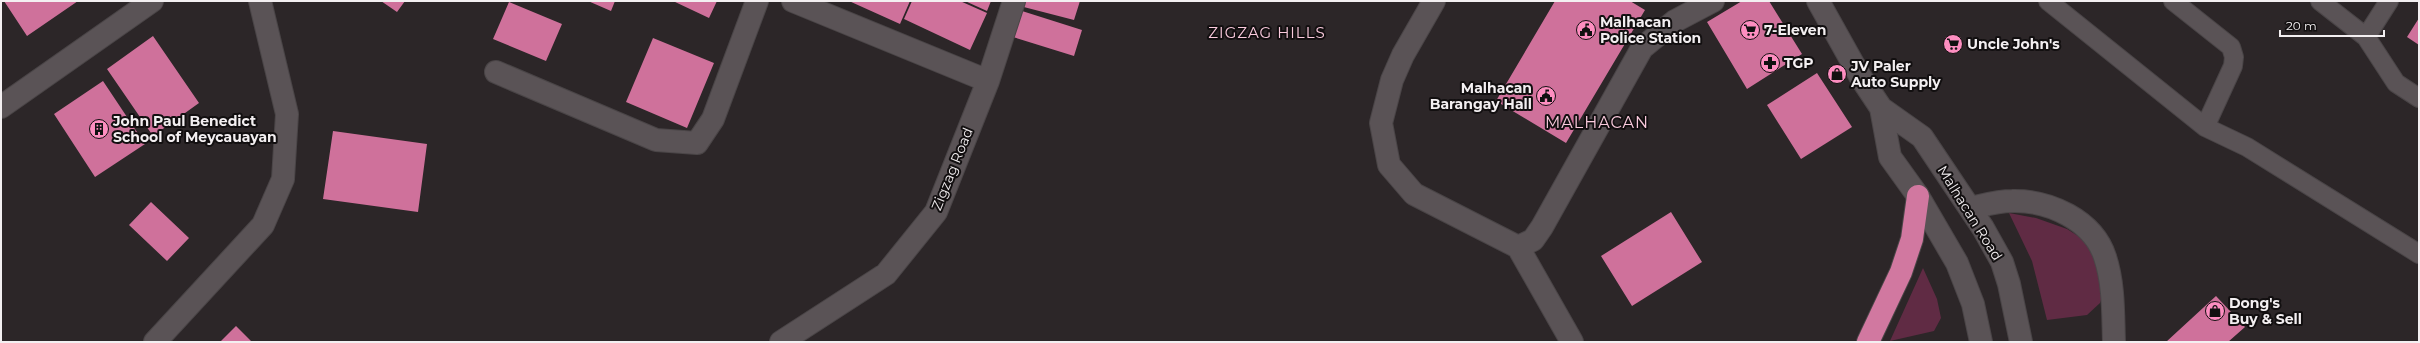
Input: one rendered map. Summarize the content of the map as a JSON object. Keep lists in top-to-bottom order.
{
  "streets": {
    "street": ["Zigzag Road", "Malhacan Road"]
  },
  "districts": ["ZIGZAG HILLS", "MALHACAN"],
  "places": {
    "public building": ["Malhacan Police Station", "Malhacan Barangay Hall"],
    "supermarket": ["7-Eleven", "Uncle John's"],
    "pharmacy": ["TGP"],
    "shop": ["JV Paler Auto Supply", "Dong's Buy & Sell"],
    "building": ["John Paul Benedict School of Meycauayan"]
  },
  "scale_bar": "20 m"
}
